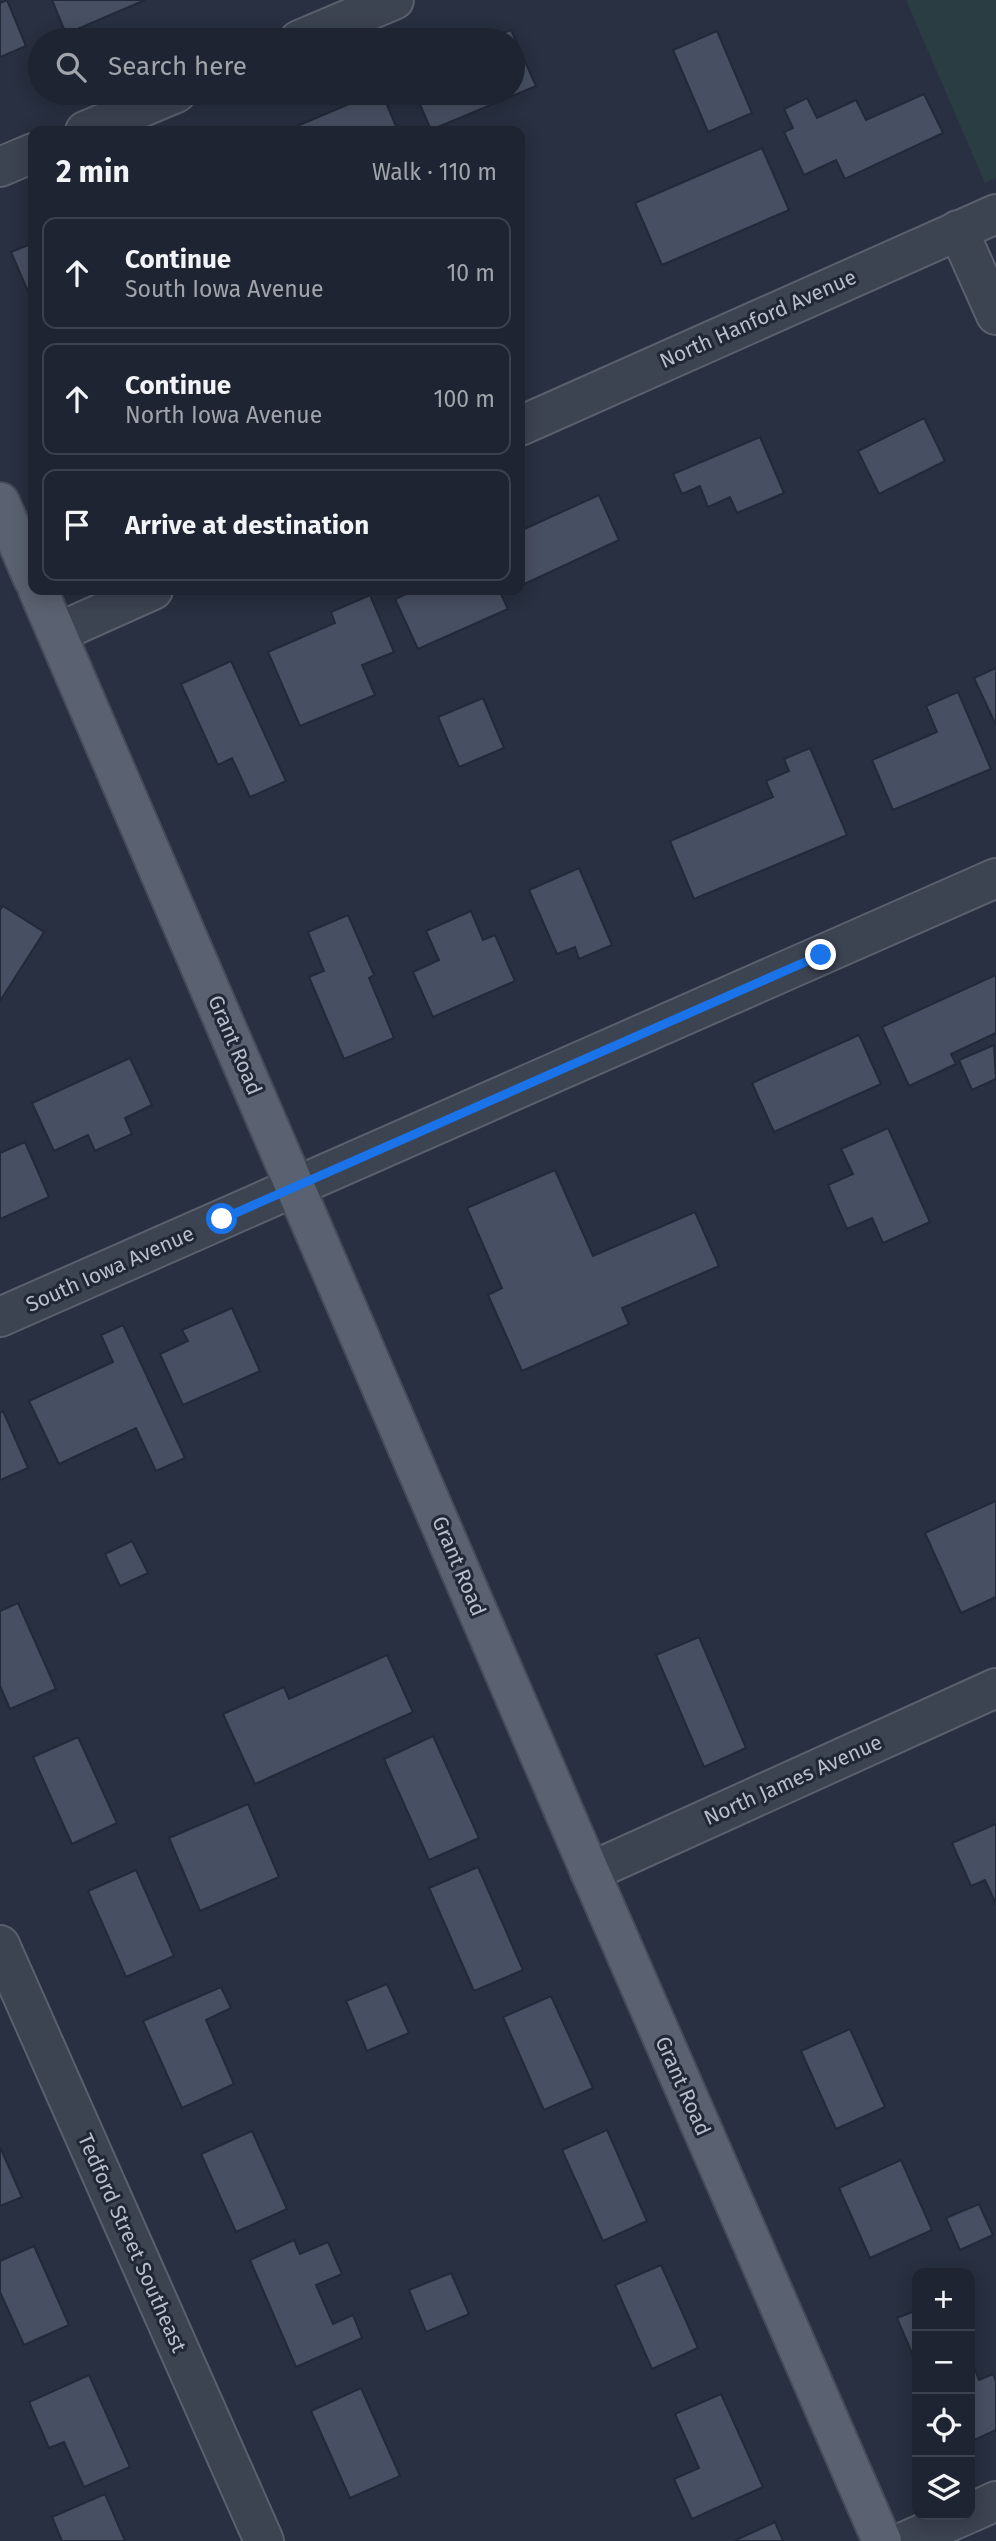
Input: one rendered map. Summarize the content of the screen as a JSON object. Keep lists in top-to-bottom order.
{
  "streets": {
    "main road": ["Grant Road"],
    "street": [
      "North Hanford Avenue",
      "South Iowa Avenue",
      "North James Avenue",
      "Tedford Street Southeast"
    ]
  },
  "crossings": [
    ["Grant Road", "South Iowa Avenue"],
    ["Grant Road", "North James Avenue"]
  ],
  "page": {
    "search": "Search here",
    "heading": ["2 min", "Walk · 110 m"],
    "list": [
      ["Continue", "South Iowa Avenue", "10 m"],
      ["Continue", "North Iowa Avenue", "100 m"],
      "Arrive at destination"
    ],
    "map_buttons": ["+", "−"]
  }
}
